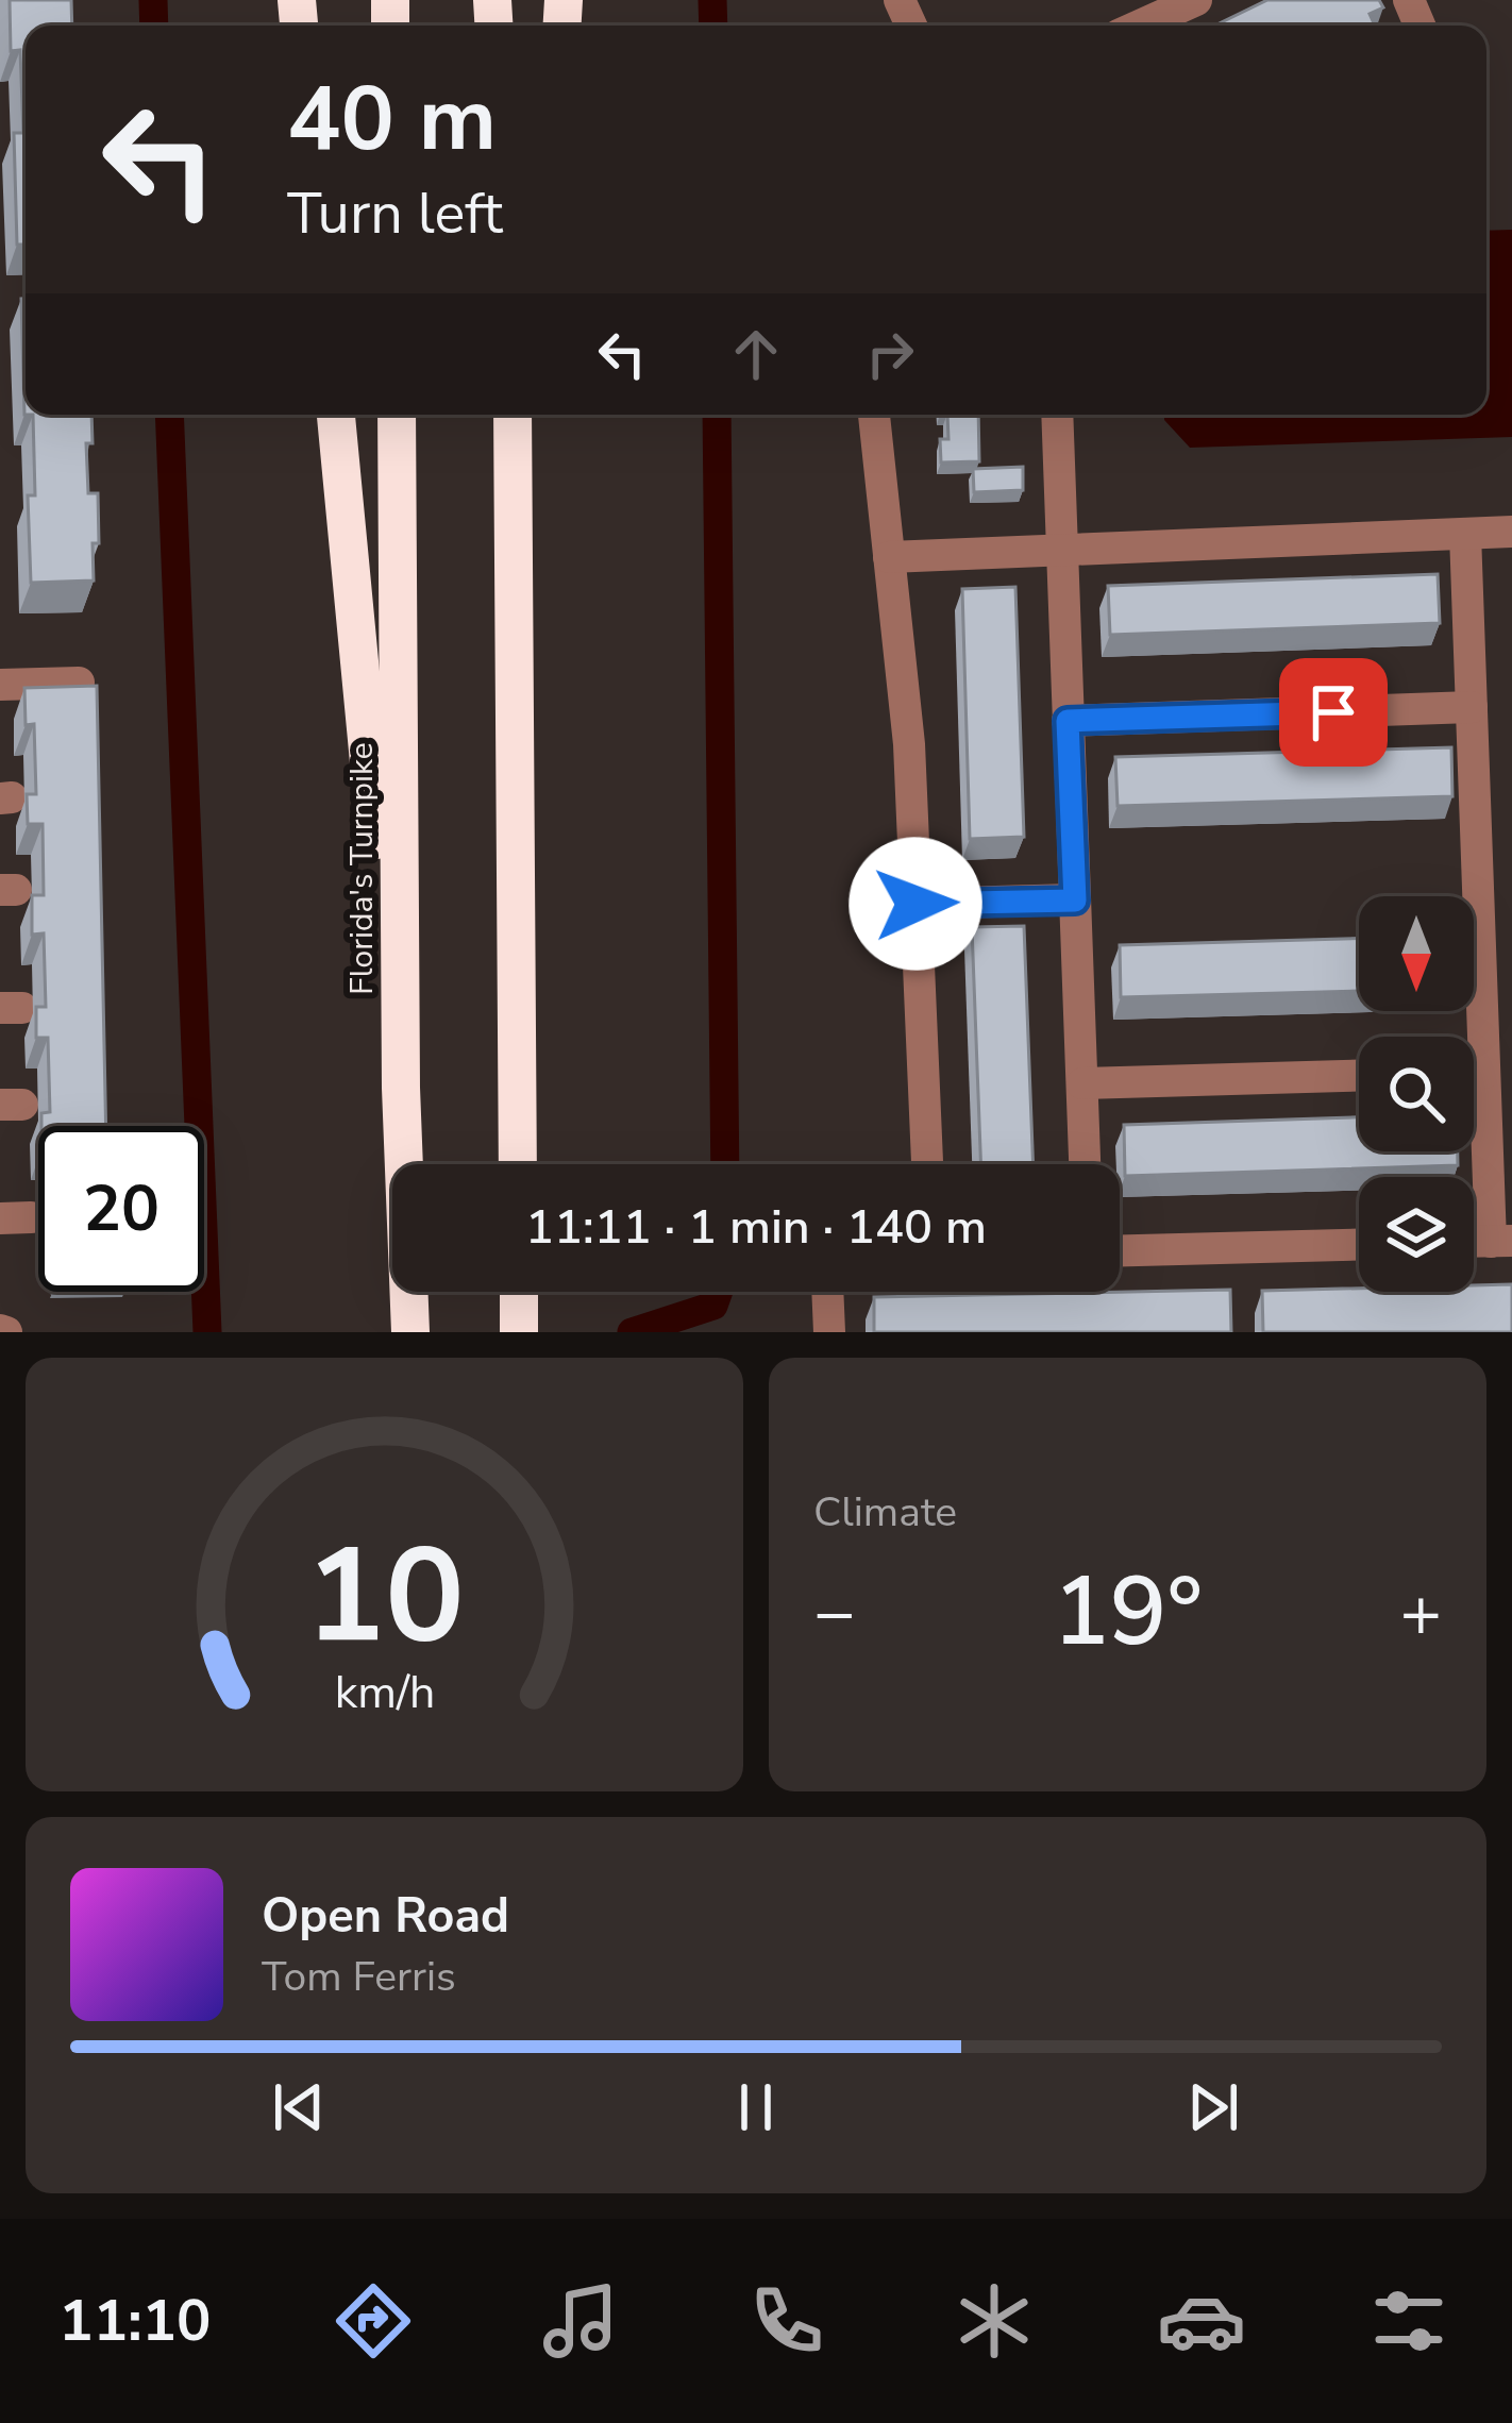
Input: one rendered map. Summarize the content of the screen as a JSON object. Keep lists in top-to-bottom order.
{
  "streets": {
    "highway": ["Florida's Turnpike"]
  },
  "north": "bottom",
  "page": {
    "turn": ["40 m", "Turn left"],
    "limit": "20",
    "trip": "11:11 · 1 min · 140 m",
    "tile": "Climate",
    "heat": ["−", "19°", "+"],
    "song": ["Open Road", "Tom Ferris"],
    "tabs": "11:10",
    "gauge": ["10", "km/h"]
  }
}
